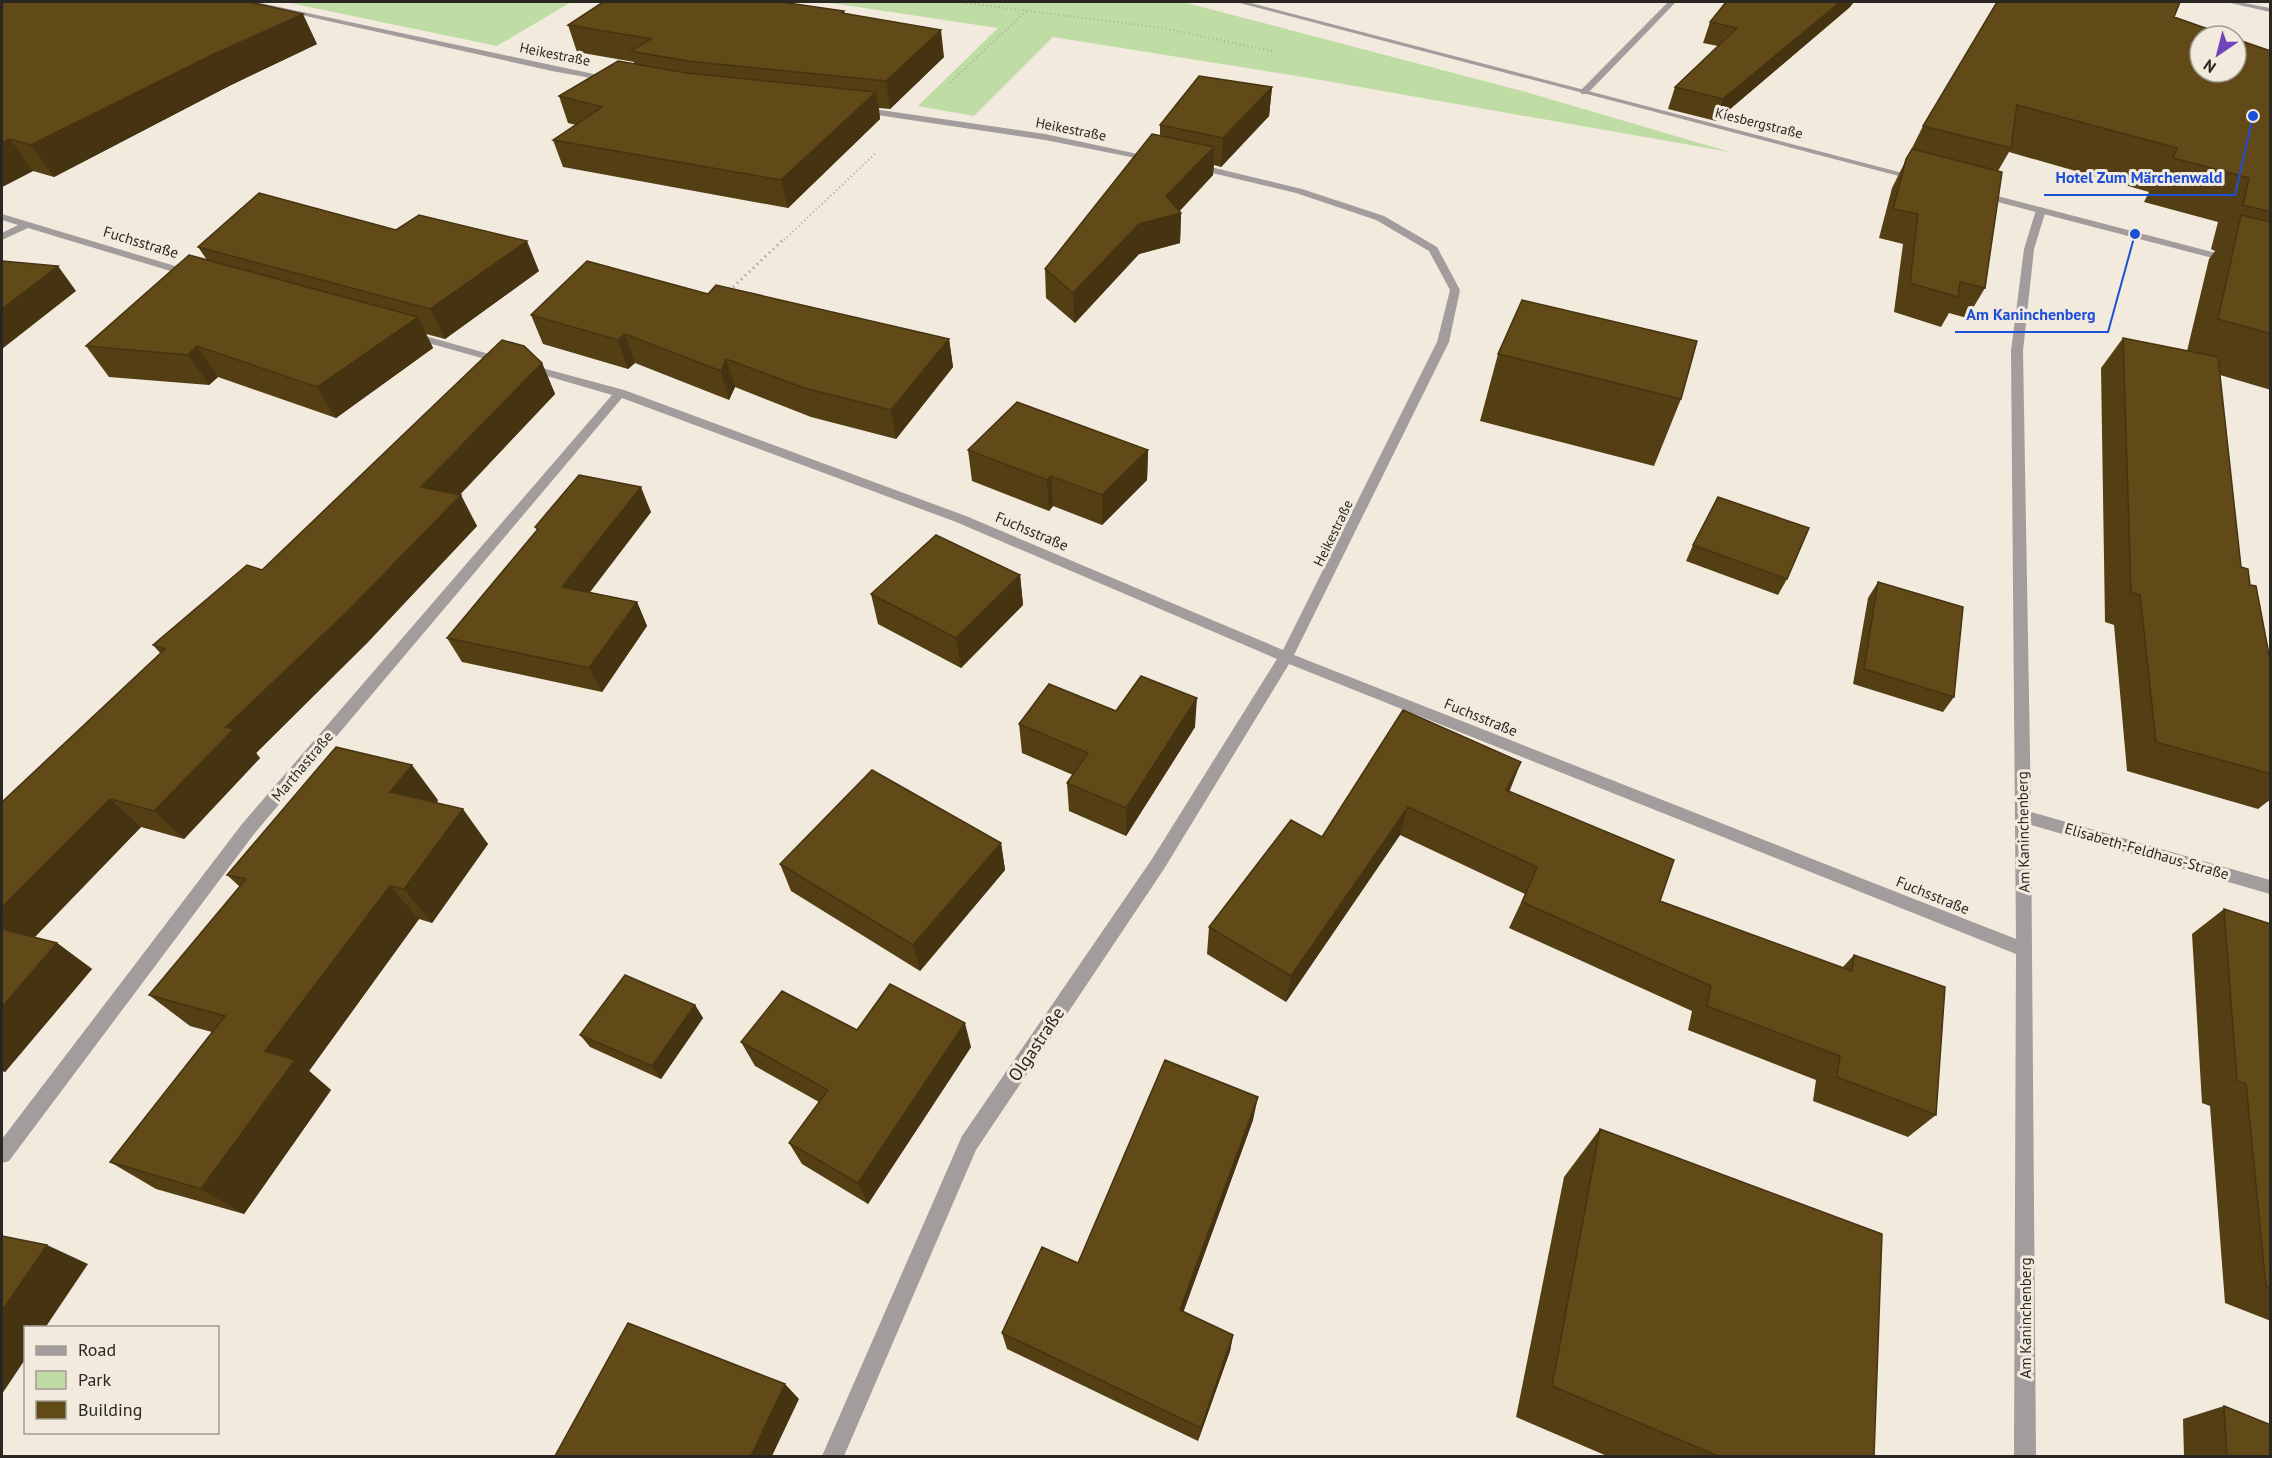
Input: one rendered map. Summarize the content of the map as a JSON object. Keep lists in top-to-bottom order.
{
  "streets": {
    "street": [
      "Heikestraße",
      "Kiesbergstraße",
      "Fuchsstraße",
      "Marthastraße",
      "Am Kaninchenberg",
      "Elisabeth-Feldhaus-Straße",
      "Olgastraße"
    ]
  },
  "crossings": [
    ["Heikestraße", "Fuchsstraße"],
    ["Heikestraße", "Olgastraße"],
    ["Fuchsstraße", "Marthastraße"],
    ["Fuchsstraße", "Am Kaninchenberg"],
    ["Fuchsstraße", "Olgastraße"],
    ["Am Kaninchenberg", "Elisabeth-Feldhaus-Straße"]
  ],
  "places": ["Hotel Zum Märchenwald", "Am Kaninchenberg"],
  "legend": ["Road", "Park", "Building"],
  "north": "bottom left"
}
